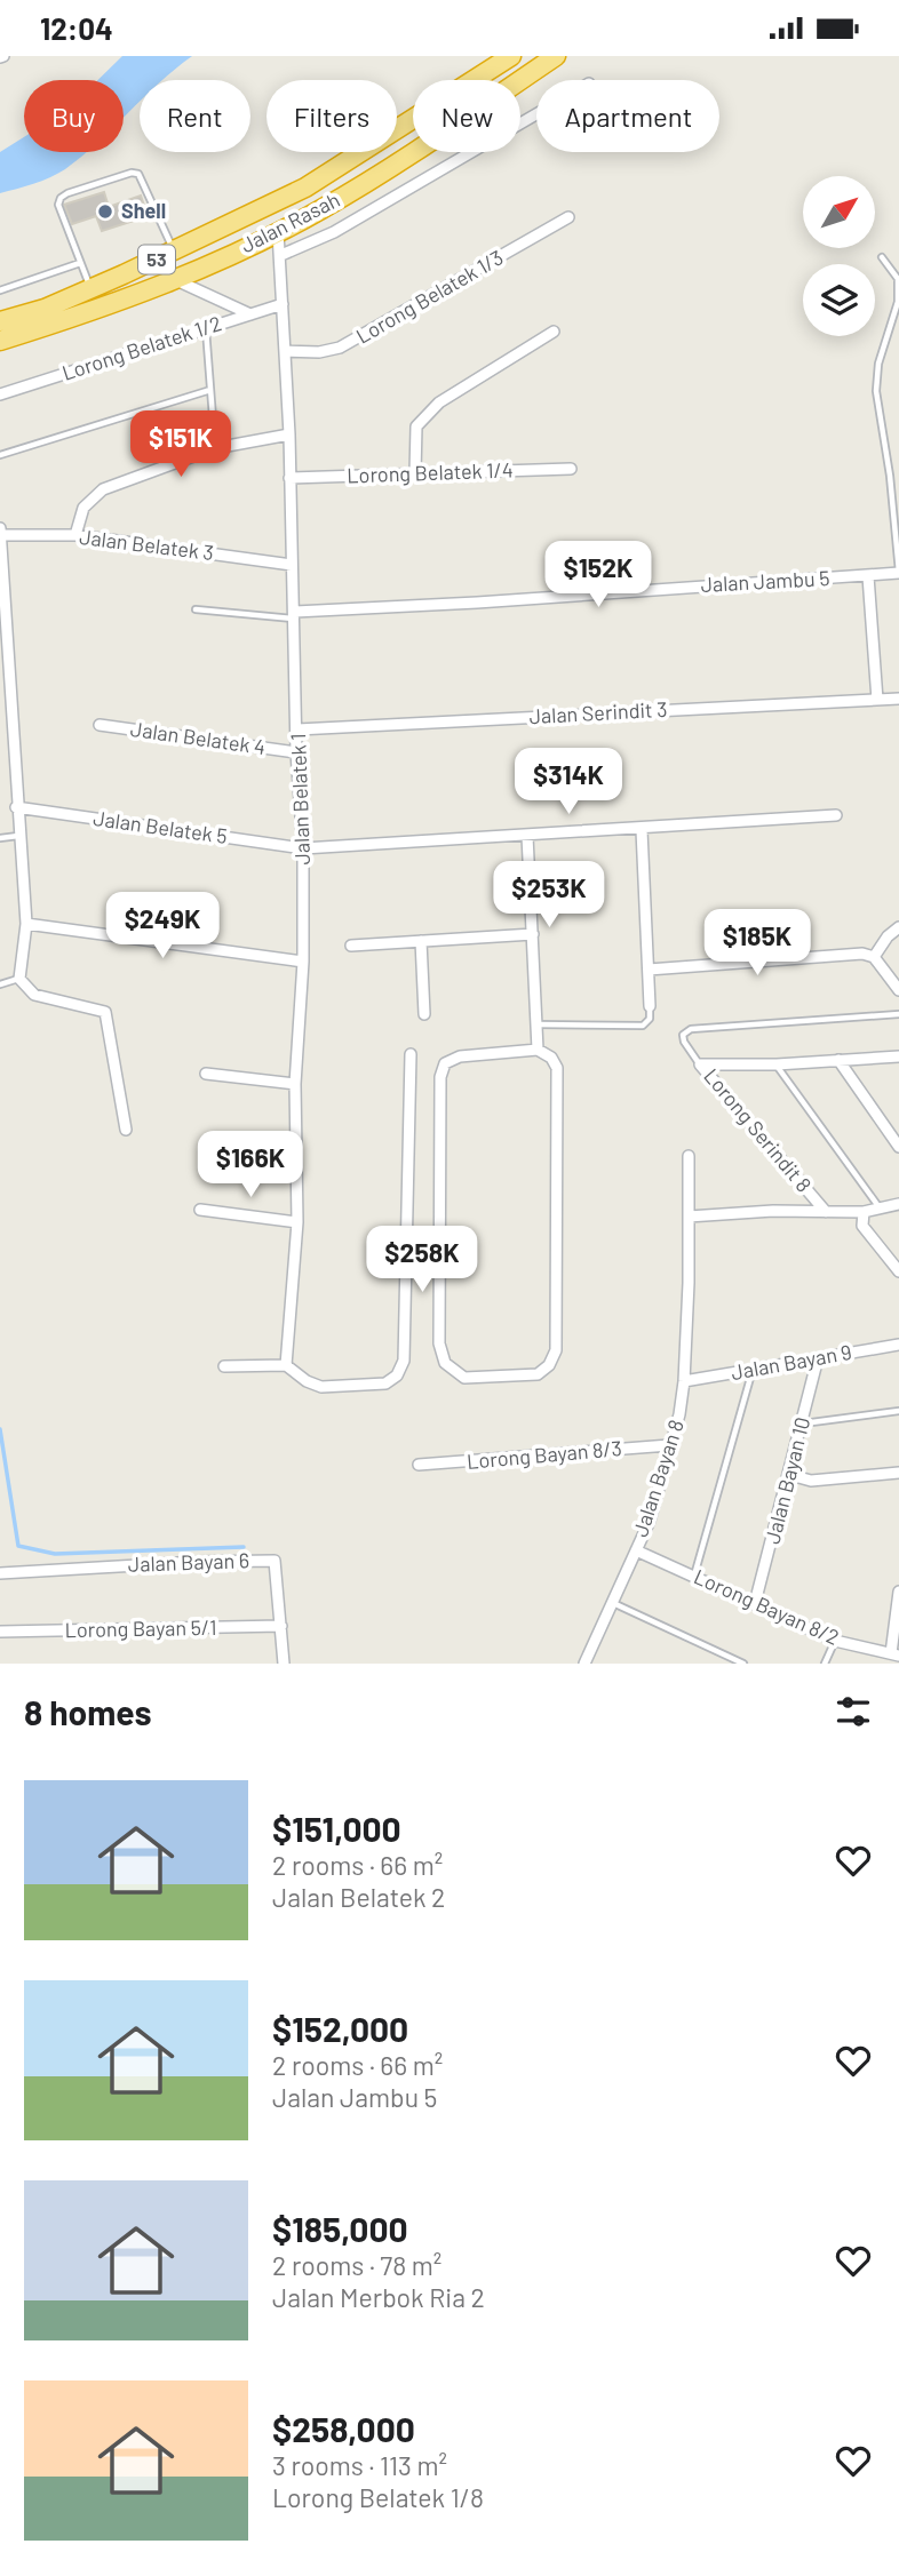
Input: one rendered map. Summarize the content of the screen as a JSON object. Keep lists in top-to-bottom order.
{
  "streets": {
    "highway": ["Jalan Rasah", "53"],
    "street": [
      "Lorong Belatek 1/3",
      "Lorong Belatek 1/2",
      "Lorong Belatek 1/4",
      "Jalan Belatek 3",
      "Jalan Jambu 5",
      "Jalan Serindit 3",
      "Jalan Belatek 4",
      "Jalan Belatek 1",
      "Jalan Belatek 5",
      "Lorong Serindit 8",
      "Jalan Bayan 9",
      "Lorong Bayan 8/3",
      "Jalan Bayan 8",
      "Jalan Bayan 10",
      "Jalan Bayan 6",
      "Lorong Bayan 8/2",
      "Lorong Bayan 5/1"
    ]
  },
  "crossings": [
    ["Jalan Rasah", "Jalan Belatek 1"],
    ["Lorong Belatek 1/3", "Jalan Belatek 1"],
    ["Lorong Belatek 1/2", "Jalan Belatek 1"],
    ["Lorong Belatek 1/4", "Jalan Belatek 1"],
    ["Jalan Belatek 3", "Jalan Belatek 1"],
    ["Jalan Jambu 5", "Jalan Belatek 1"],
    ["Jalan Serindit 3", "Jalan Belatek 1"],
    ["Jalan Belatek 4", "Jalan Belatek 1"],
    ["Jalan Belatek 1", "Jalan Belatek 5"],
    ["Jalan Bayan 9", "Jalan Bayan 8"],
    ["Jalan Bayan 9", "Jalan Bayan 10"],
    ["Lorong Bayan 8/3", "Jalan Bayan 8"],
    ["Jalan Bayan 8", "Lorong Bayan 8/2"],
    ["Jalan Bayan 10", "Lorong Bayan 8/2"],
    ["Jalan Bayan 6", "Lorong Bayan 5/1"]
  ],
  "places": ["Shell"],
  "north": "top right",
  "page": {
    "status": "12:04",
    "chip": [
      "Buy",
      "Rent",
      "Filters",
      "New",
      "Apartment"
    ],
    "price": [
      "$151K",
      "$152K",
      "$314K",
      "$253K",
      "$249K",
      "$185K",
      "$166K",
      "$258K"
    ],
    "heading": "8 homes",
    "list": [
      {
        "name": "$151,000",
        "note": "2 rooms · 66 m² · Jalan Belatek 2"
      },
      {
        "name": "$152,000",
        "note": "2 rooms · 66 m² · Jalan Jambu 5"
      },
      {
        "name": "$185,000",
        "note": "2 rooms · 78 m² · Jalan Merbok Ria 2"
      },
      {
        "name": "$258,000",
        "note": "3 rooms · 113 m² · Lorong Belatek 1/8"
      }
    ]
  }
}
